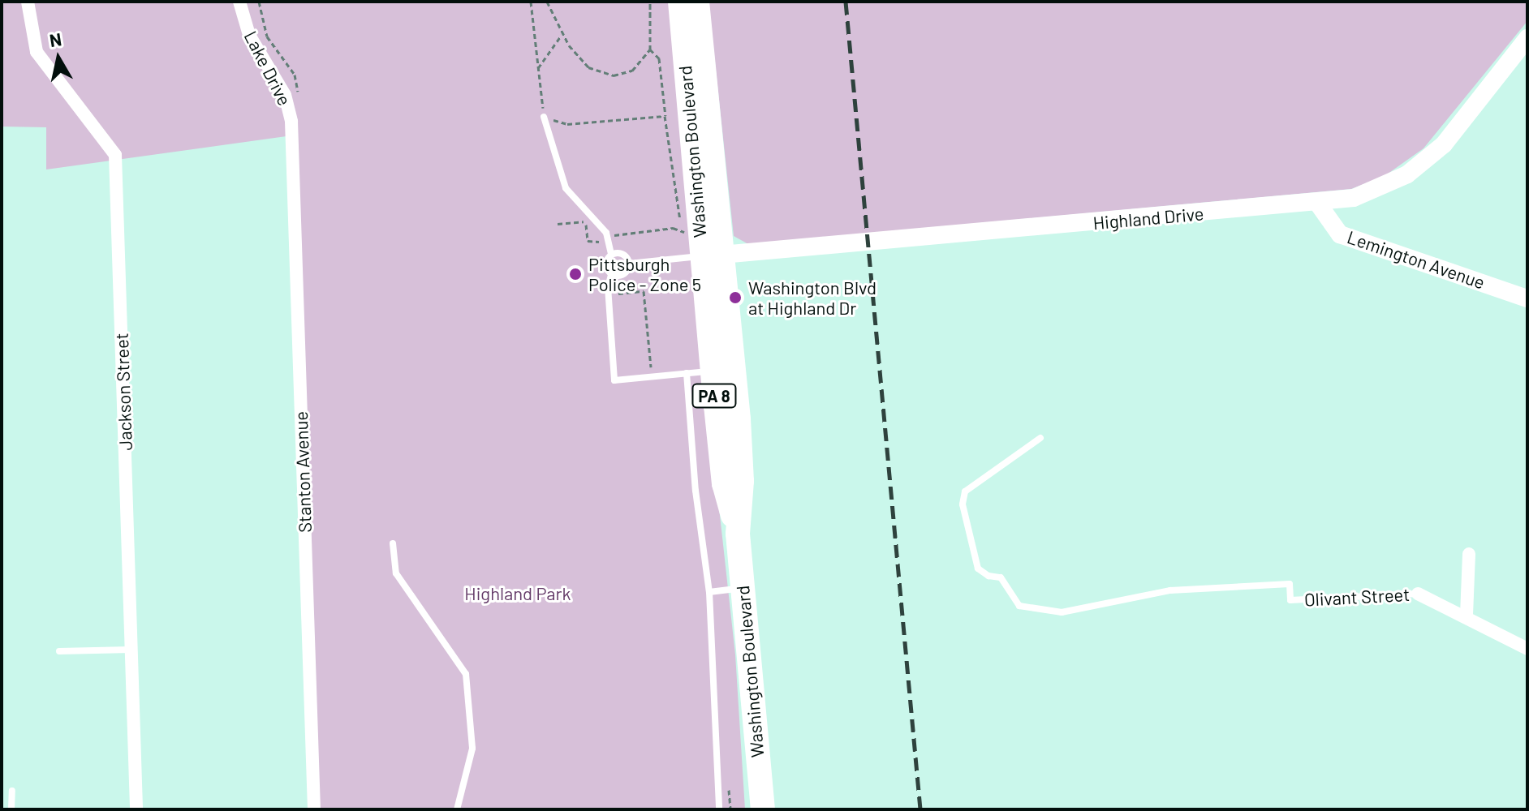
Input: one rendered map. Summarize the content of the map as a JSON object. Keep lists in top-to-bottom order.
{
  "streets": {
    "highway": ["Washington Boulevard", "PA 8"],
    "street": [
      "Lake Drive",
      "Highland Drive",
      "Lemington Avenue",
      "Jackson Street",
      "Stanton Avenue",
      "Olivant Street"
    ]
  },
  "crossings": [
    ["Lake Drive", "Stanton Avenue"],
    ["Washington Boulevard", "Highland Drive"],
    ["Highland Drive", "Lemington Avenue"]
  ],
  "parks": ["Highland Park"],
  "places": ["Pittsburgh Police - Zone 5", "Washington Blvd at Highland Dr"],
  "north": "top"
}
